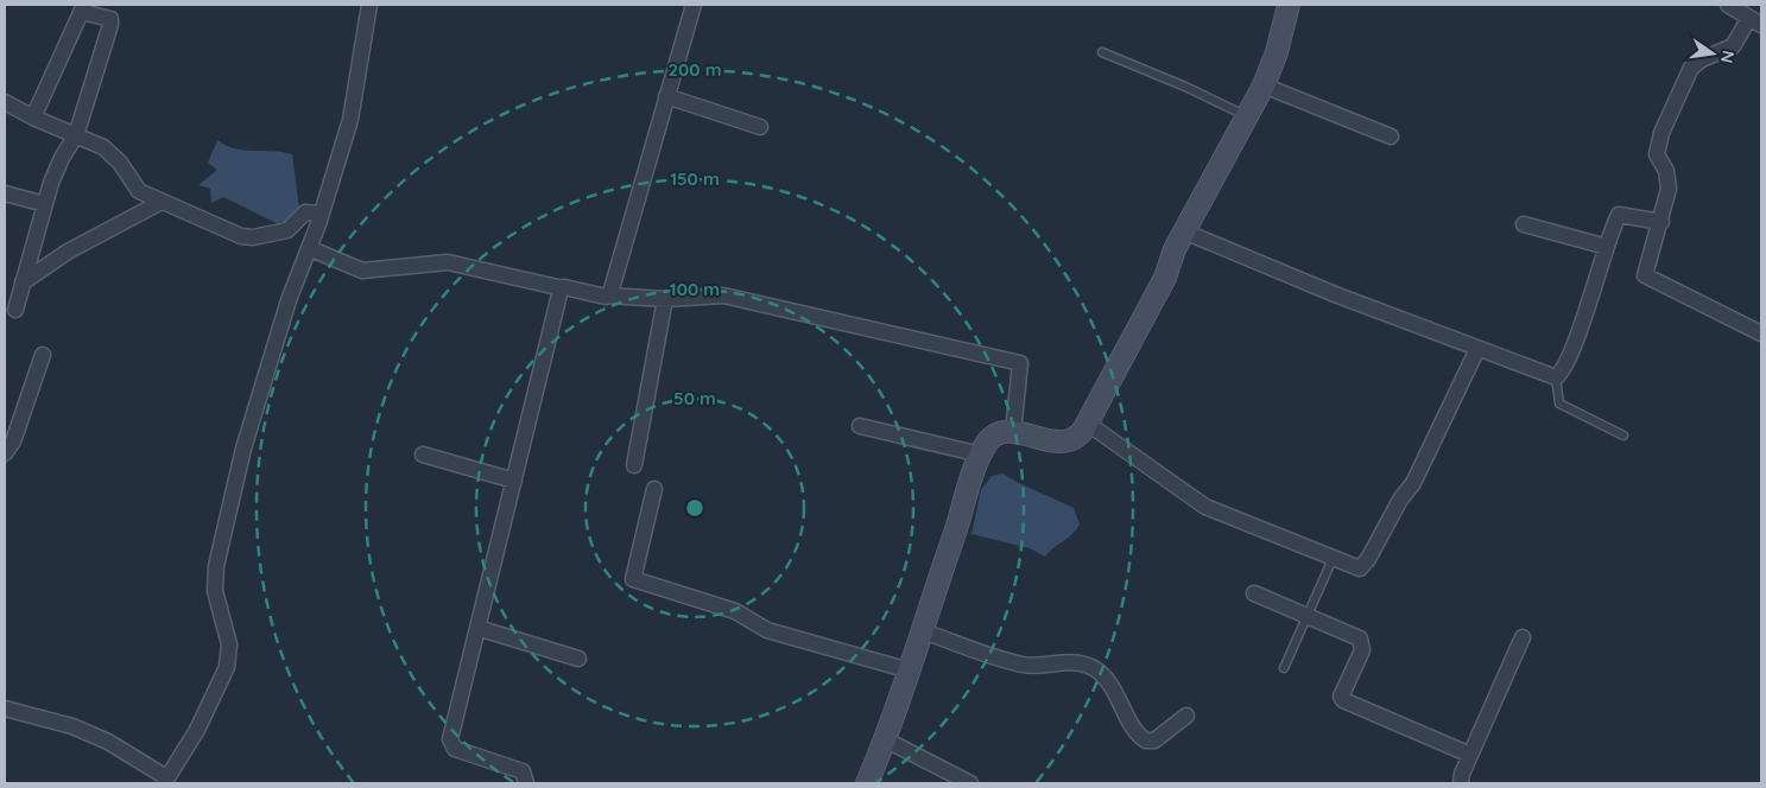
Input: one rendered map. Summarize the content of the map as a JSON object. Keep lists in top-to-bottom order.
{
  "north": "right",
  "rings": [
    "200 m",
    "150 m",
    "100 m",
    "50 m"
  ]
}
